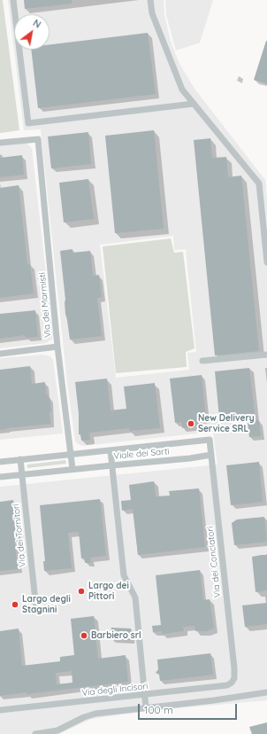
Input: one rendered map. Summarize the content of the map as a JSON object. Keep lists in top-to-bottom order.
{
  "streets": {
    "street": [
      "Via dei Marmisti",
      "Viale dei Sarti",
      "Via dei Tornitori",
      "Via dei Conciatori",
      "Via degli Incisori"
    ]
  },
  "crossings": [
    ["Via dei Marmisti", "Viale dei Sarti"],
    ["Viale dei Sarti", "Via dei Tornitori"],
    ["Viale dei Sarti", "Via dei Conciatori"],
    ["Via dei Conciatori", "Via degli Incisori"]
  ],
  "places": [
    "New Delivery Service SRL",
    "Largo dei Pittori",
    "Largo degli Stagnini",
    "Barbiero srl"
  ],
  "scale_bar": "100 m",
  "north": "top right"
}
